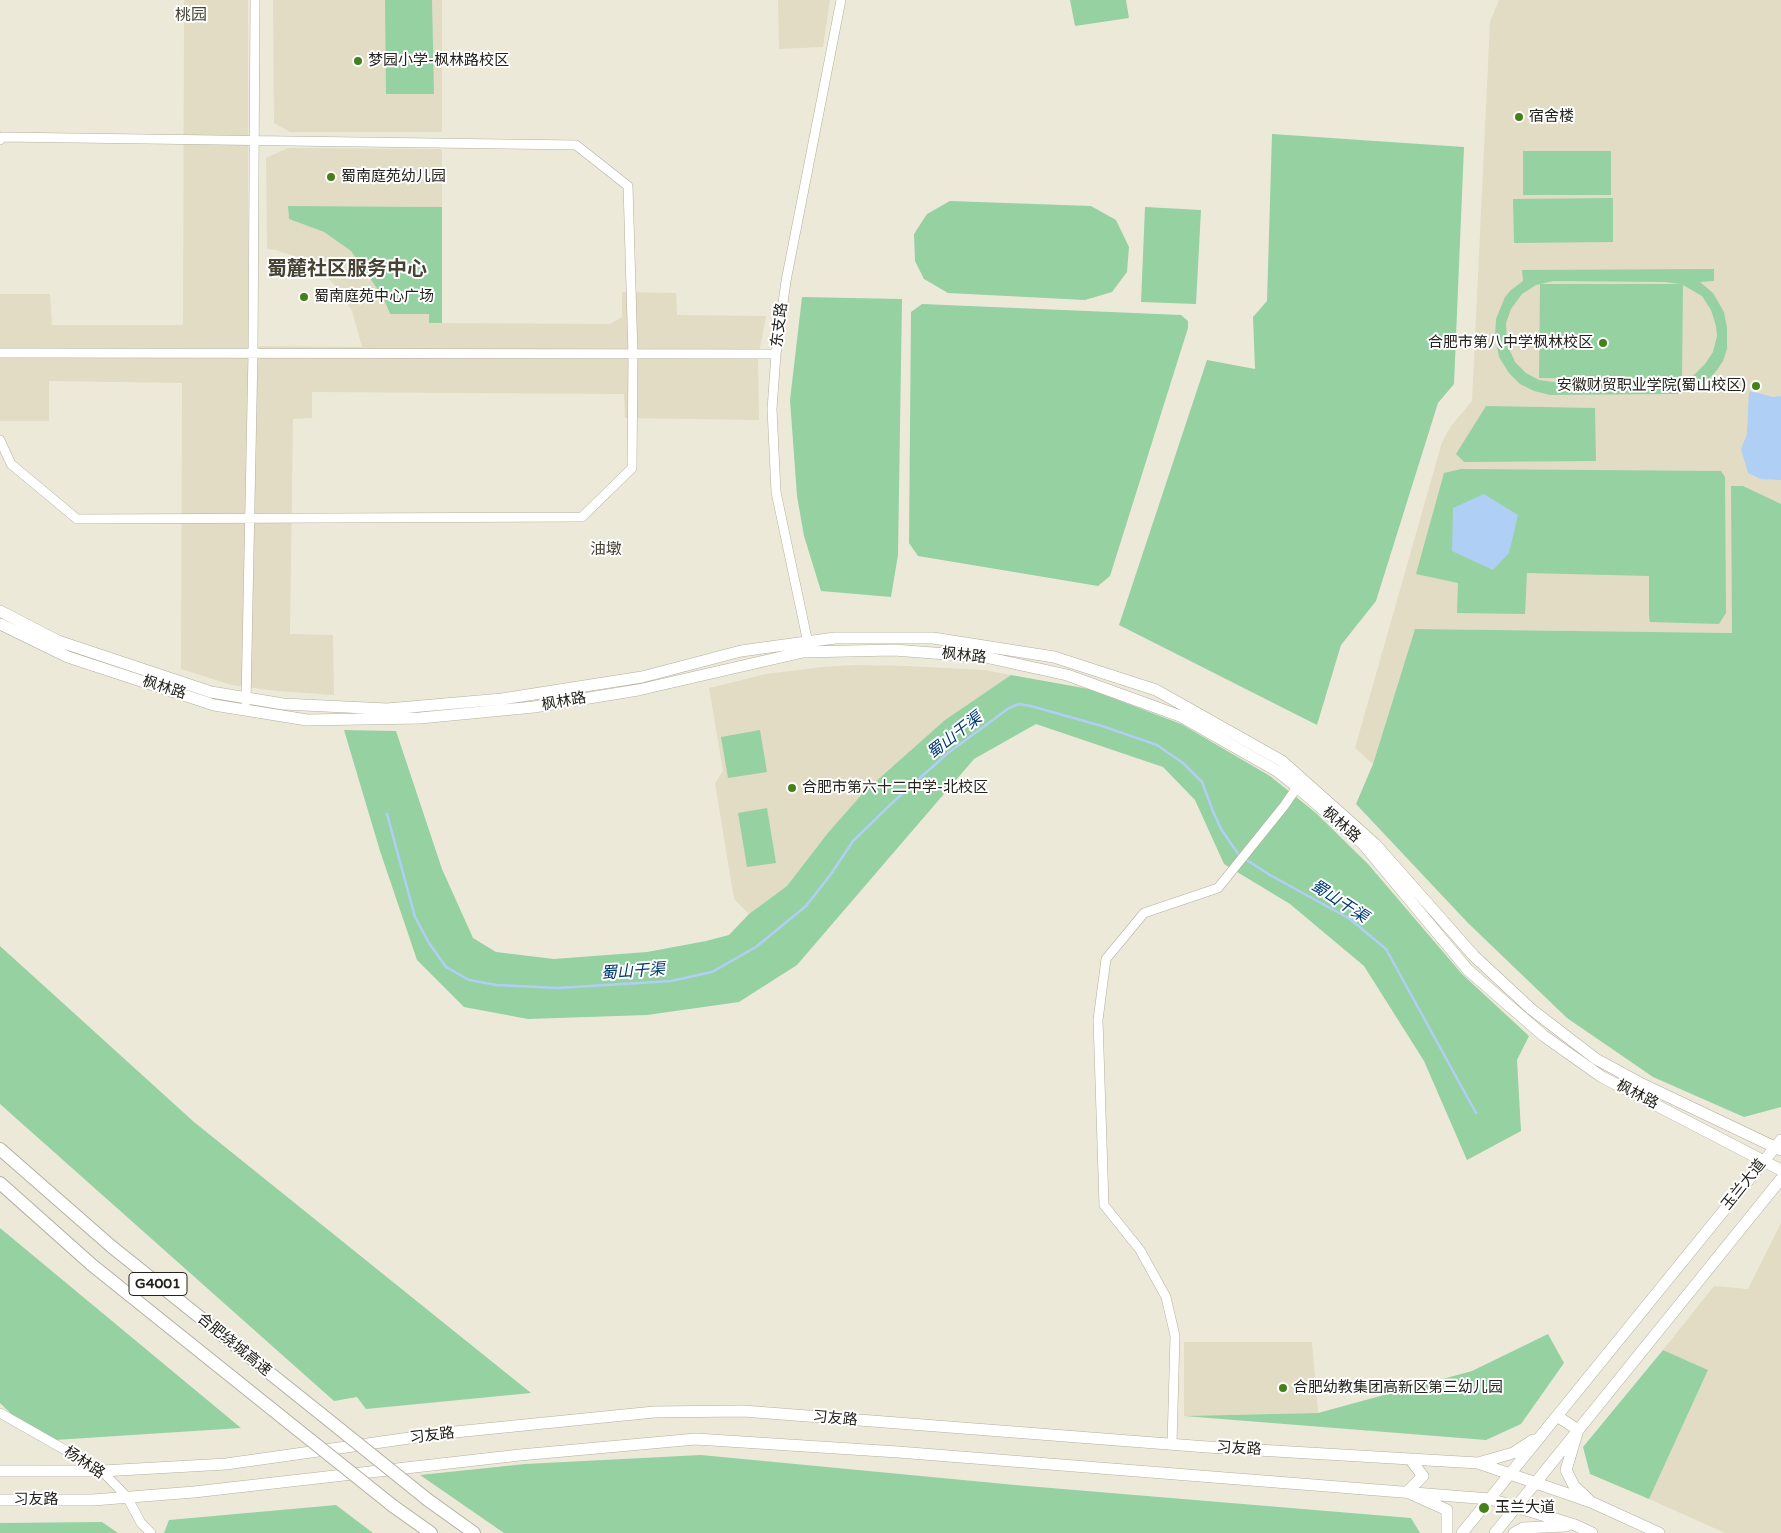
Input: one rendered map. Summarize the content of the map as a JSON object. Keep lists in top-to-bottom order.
{
  "streets": {
    "highway": ["G4001", "合肥绕城高速"],
    "main road": ["枫林路", "玉兰大道", "习友路"],
    "street": ["东支路", "杨林路"]
  },
  "crossings": [
    ["东支路", "枫林路"],
    ["枫林路", "玉兰大道"],
    ["玉兰大道", "习友路"],
    ["习友路", "杨林路"]
  ],
  "districts": ["桃园", "蜀麓社区服务中心", "油墩"],
  "water": ["蜀山干渠"],
  "places": [
    "梦园小学-枫林路校区",
    "宿舍楼",
    "蜀南庭苑幼儿园",
    "蜀南庭苑中心广场",
    "合肥市第八中学枫林校区",
    "安徽财贸职业学院(蜀山校区)",
    "合肥市第六十二中学-北校区",
    "合肥幼教集团高新区第三幼儿园",
    "玉兰大道"
  ]
}
